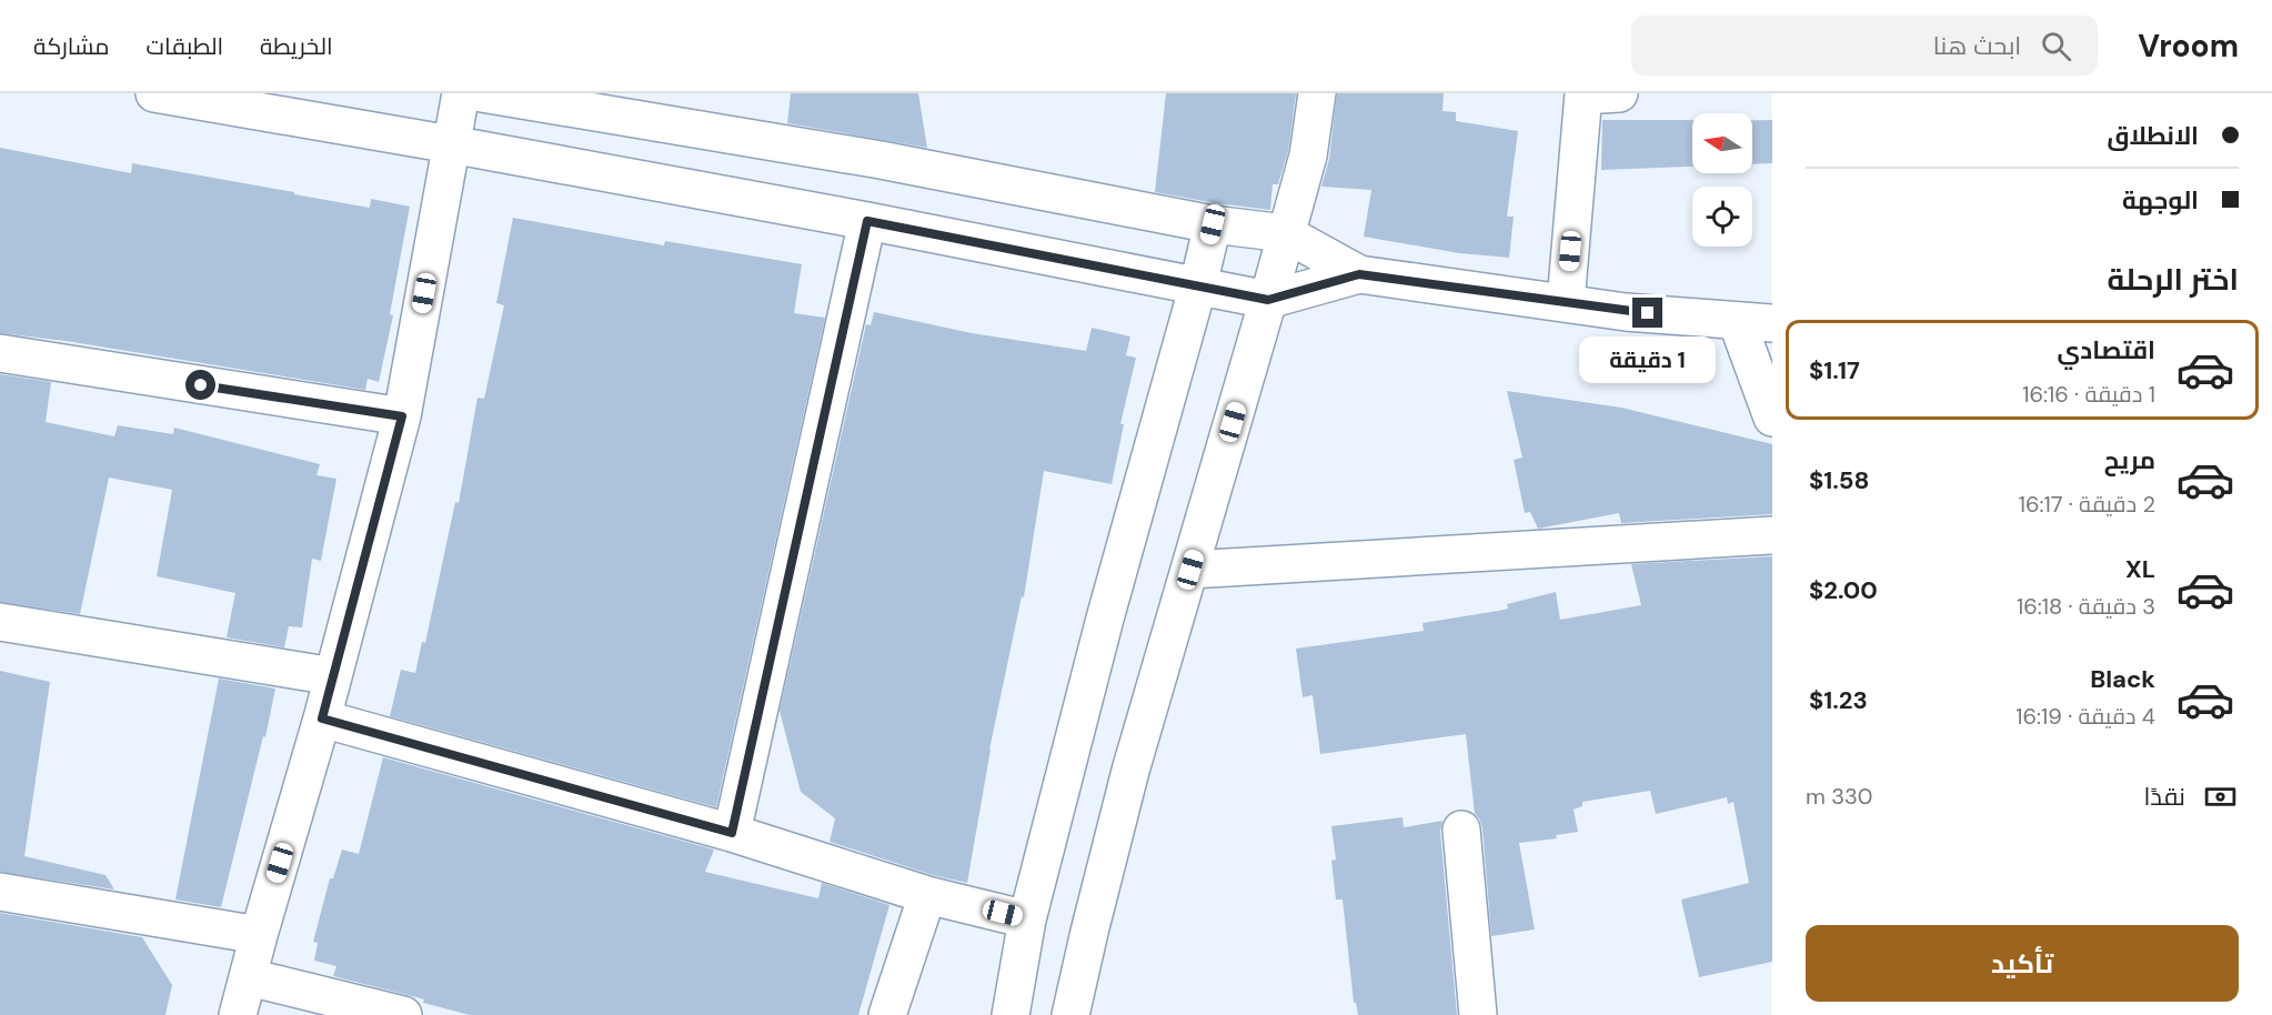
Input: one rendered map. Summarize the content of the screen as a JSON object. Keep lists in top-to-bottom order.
{
  "north": "left",
  "page": {
    "header": "Vroom",
    "search": "ابحث هنا",
    "nav": ["الخريطة", "الطبقات", "مشاركة"],
    "banner": ["الانطلاق", "الوجهة"],
    "heading": "اختر الرحلة",
    "list": [
      {
        "name": "اقتصادي",
        "note": "1 دقيقة · 16:16",
        "value": "$1.17"
      },
      {
        "name": "مريح",
        "note": "2 دقيقة · 16:17",
        "value": "$1.58"
      },
      {
        "name": "XL",
        "note": "3 دقيقة · 16:18",
        "value": "$2.00"
      },
      {
        "name": "Black",
        "note": "4 دقيقة · 16:19",
        "value": "$1.23"
      }
    ],
    "bubble": "1 دقيقة",
    "pay": ["نقدًا", "330 m"],
    "buttons": "تأكيد"
  }
}
